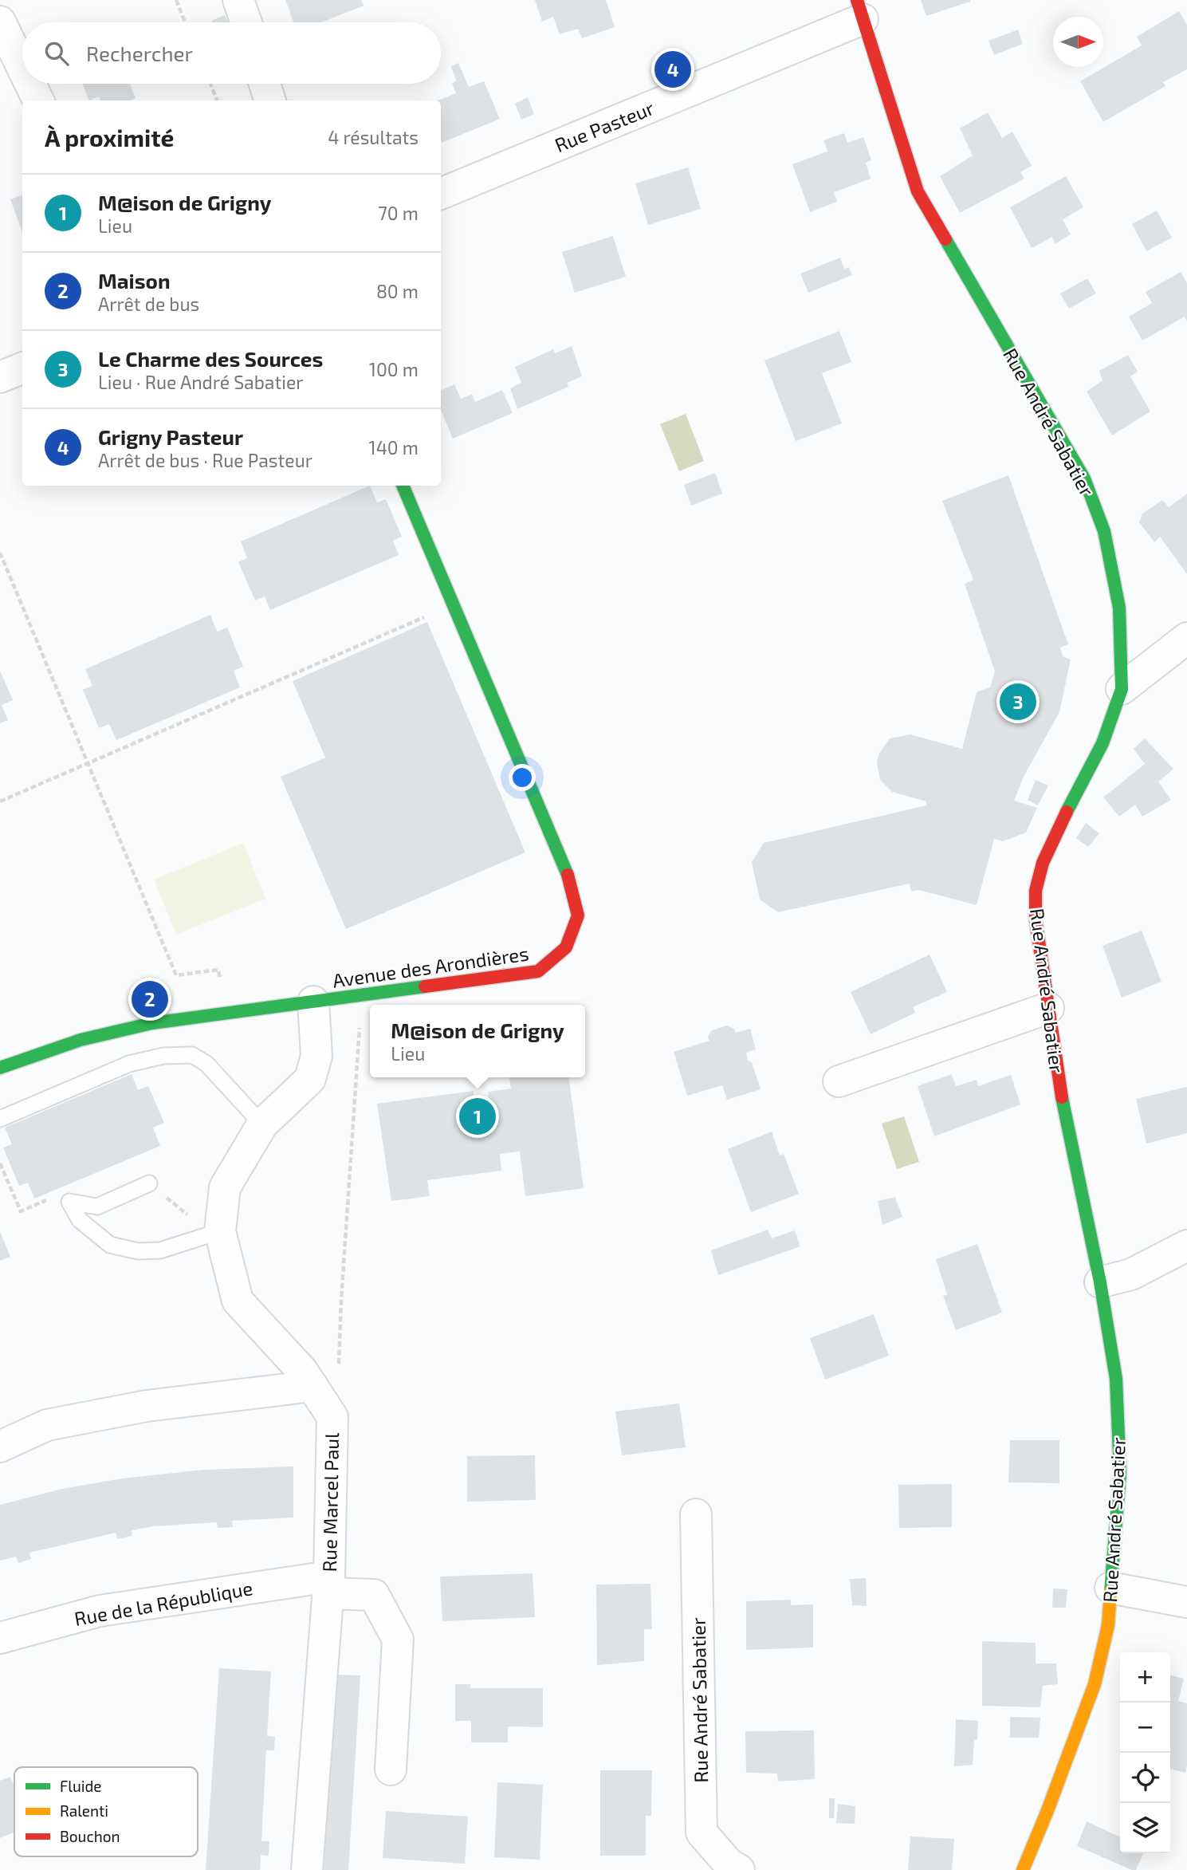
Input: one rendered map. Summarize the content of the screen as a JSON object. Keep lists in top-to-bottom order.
{
  "streets": {
    "street": [
      "Rue Pasteur",
      "Rue André Sabatier",
      "Avenue des Arondières",
      "Rue Marcel Paul",
      "Rue de la République"
    ]
  },
  "crossings": [
    ["Rue Pasteur", "Rue André Sabatier"],
    ["Avenue des Arondières", "Rue Marcel Paul"],
    ["Rue Marcel Paul", "Rue de la République"]
  ],
  "legend": ["Fluide", "Ralenti", "Bouchon"],
  "north": "right",
  "page": {
    "search": "Rechercher",
    "pins": [
      "4",
      "3",
      "2",
      "1"
    ],
    "heading": ["À proximité", "4 résultats"],
    "list": [
      {
        "mark": "1",
        "name": "M@ison de Grigny",
        "note": "Lieu",
        "value": "70 m"
      },
      {
        "mark": "2",
        "name": "Maison",
        "note": "Arrêt de bus",
        "value": "80 m"
      },
      {
        "mark": "3",
        "name": "Le Charme des Sources",
        "note": "Lieu · Rue André Sabatier",
        "value": "100 m"
      },
      {
        "mark": "4",
        "name": "Grigny Pasteur",
        "note": "Arrêt de bus · Rue Pasteur",
        "value": "140 m"
      }
    ],
    "popup": ["M@ison de Grigny", "Lieu"],
    "map_buttons": ["+", "−"]
  }
}
